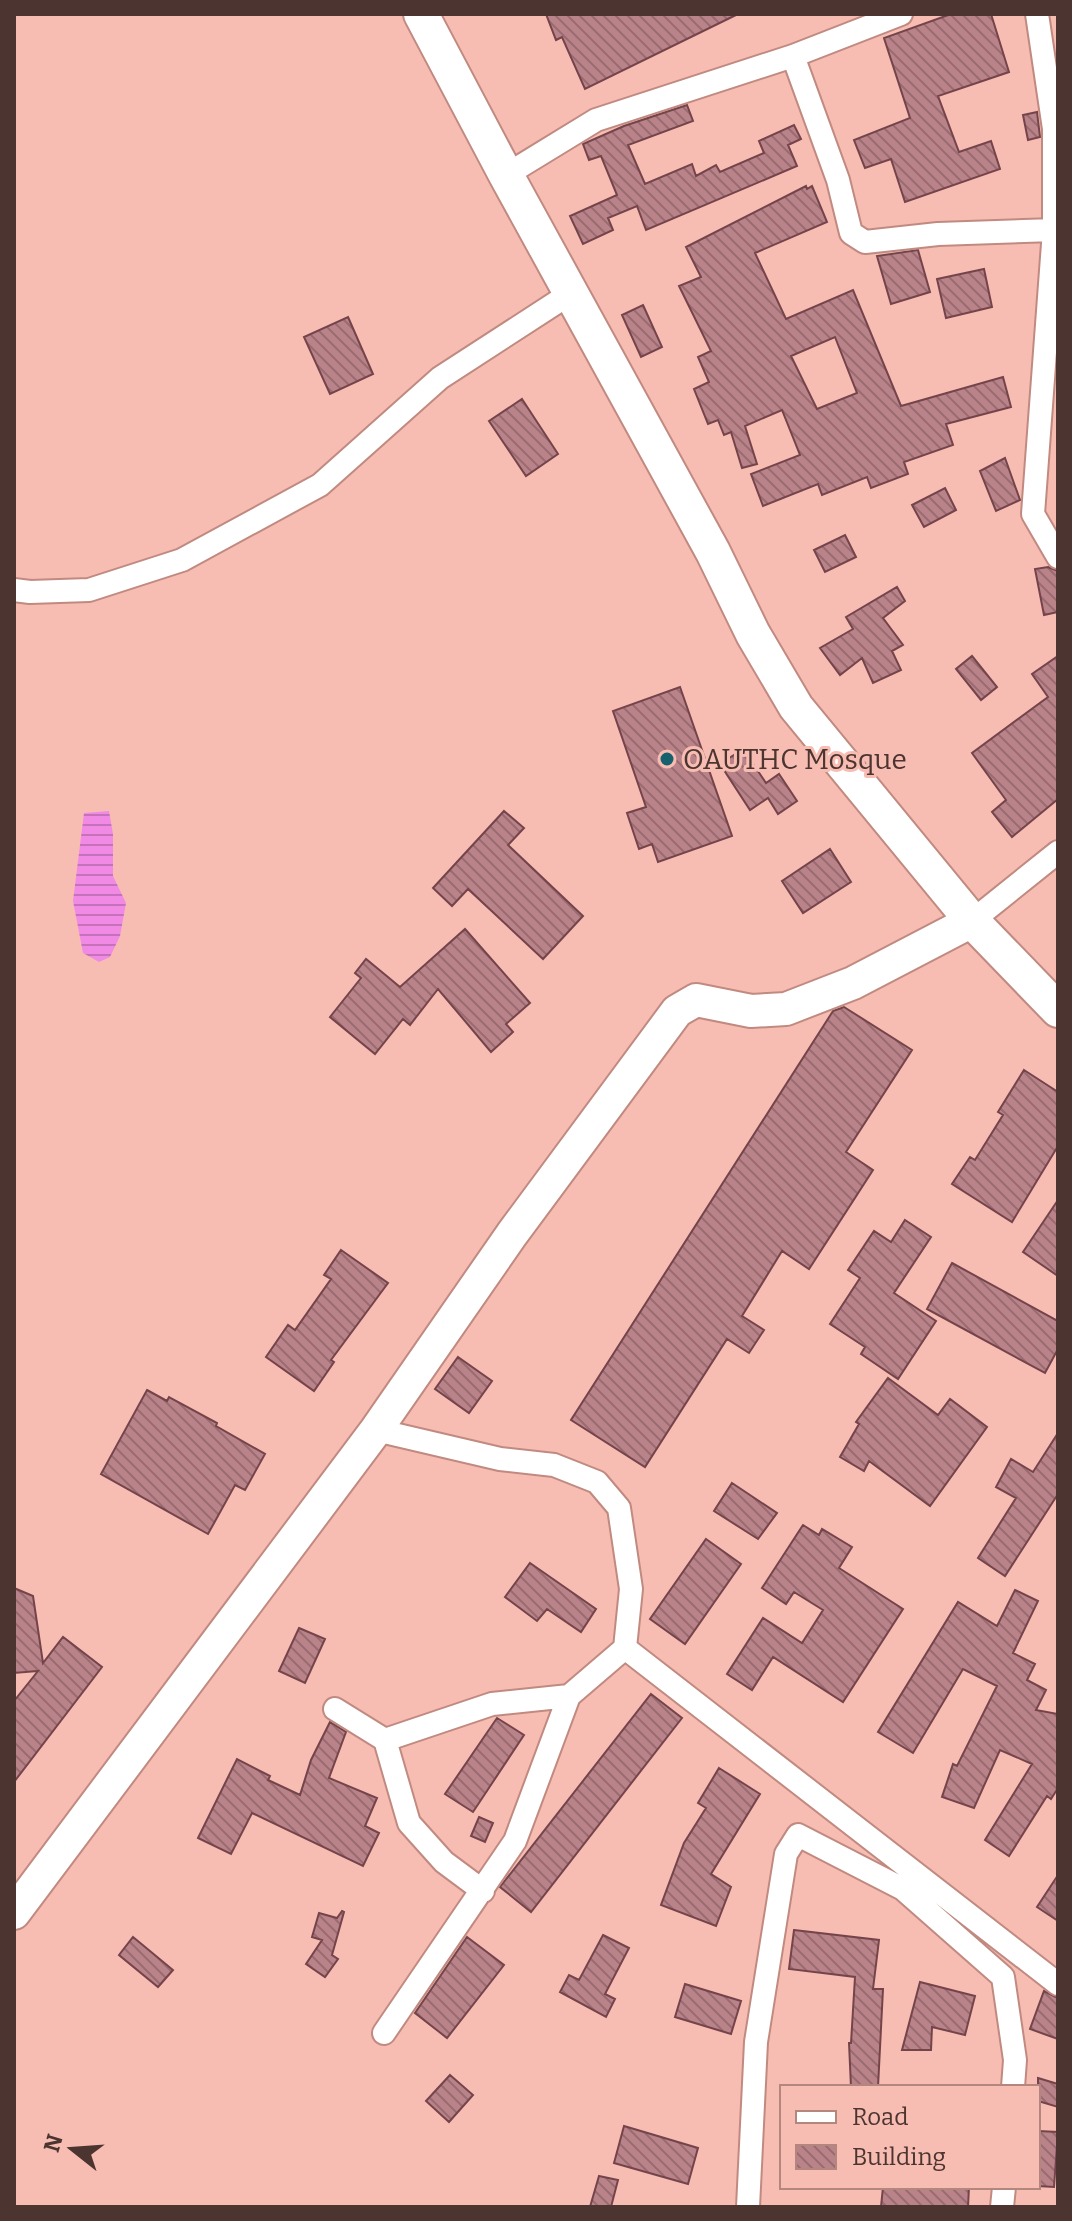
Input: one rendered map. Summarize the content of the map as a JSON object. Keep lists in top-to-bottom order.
{
  "places": ["OAUTHC Mosque"],
  "legend": ["Road", "Building"],
  "north": "left"
}
